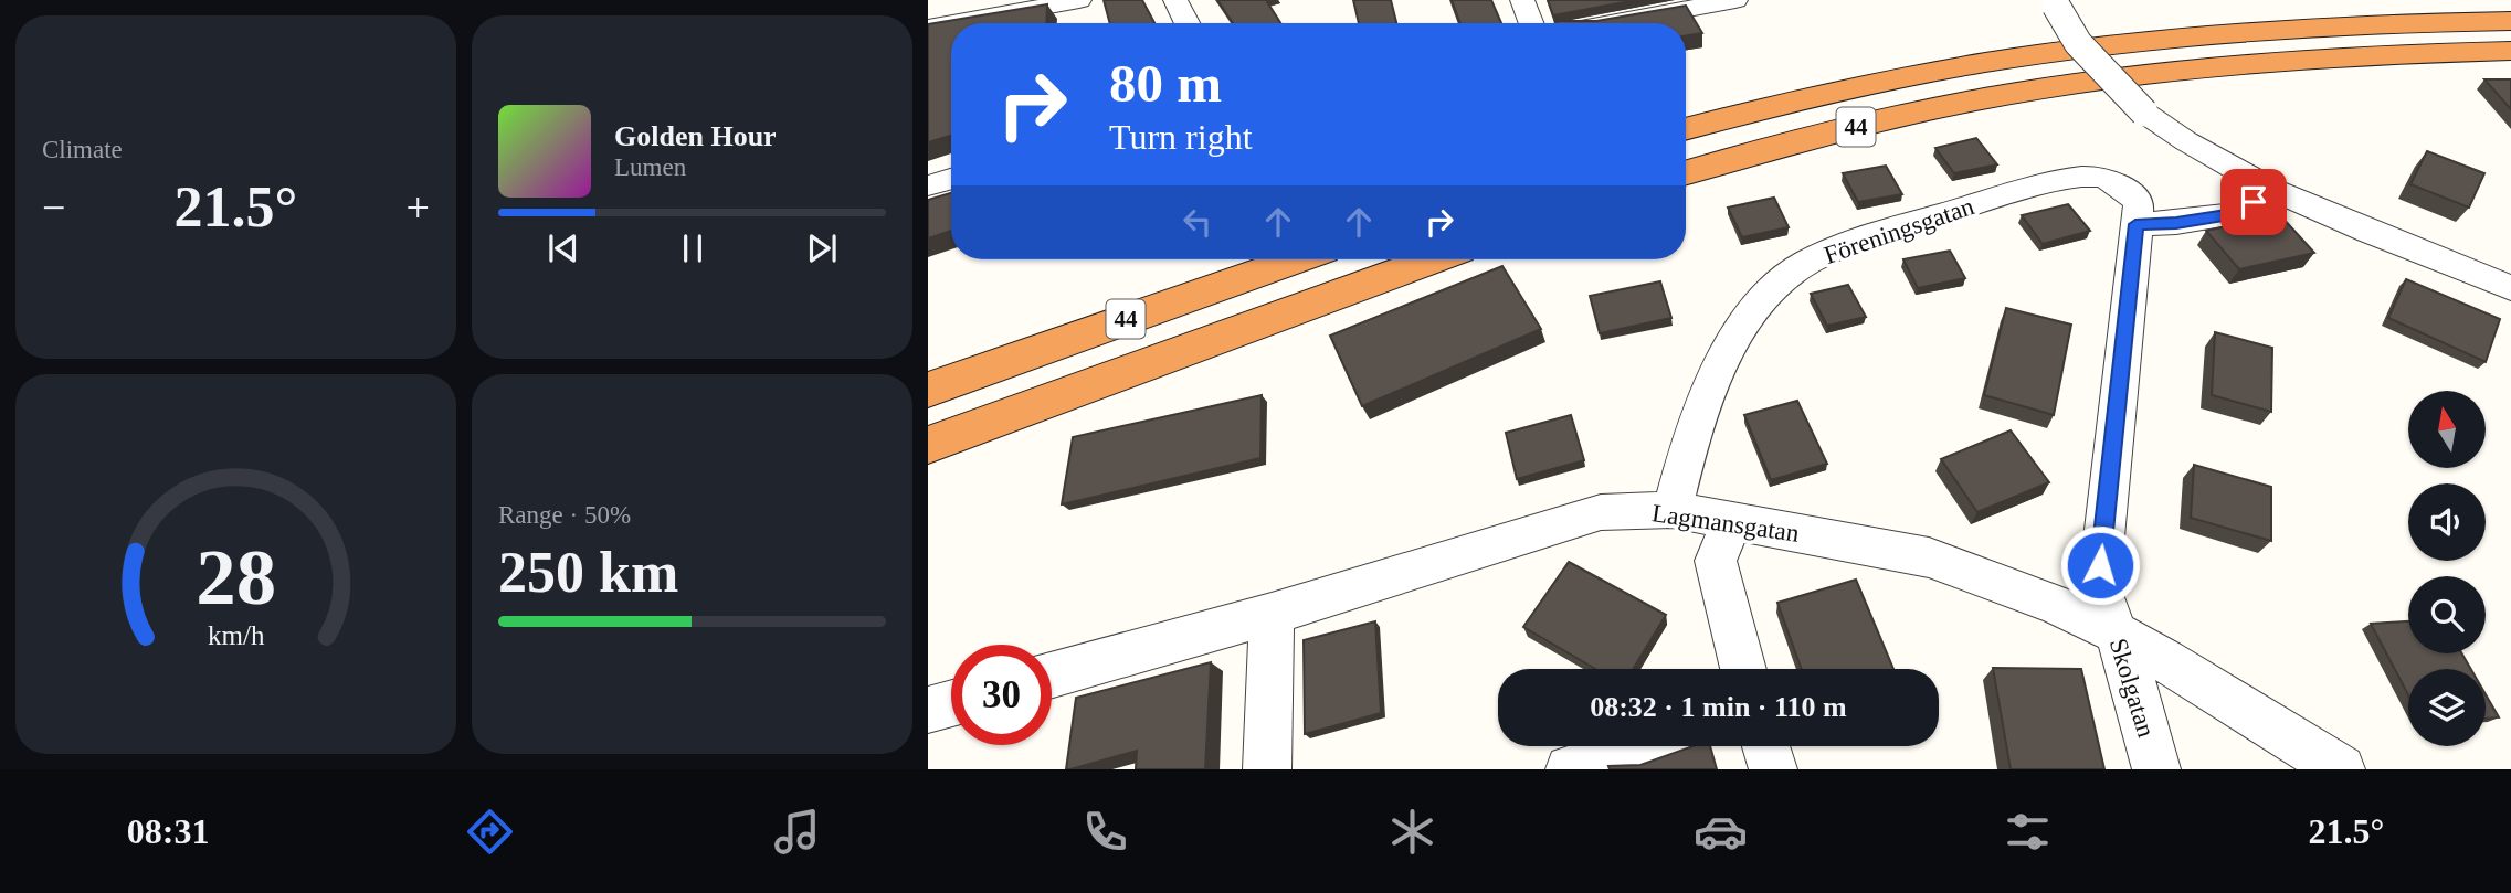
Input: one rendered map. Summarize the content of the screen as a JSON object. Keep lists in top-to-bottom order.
{
  "streets": {
    "highway": ["44"],
    "street": ["Föreningsgatan", "Lagmansgatan", "Skolgatan"]
  },
  "crossings": [
    ["Föreningsgatan", "Lagmansgatan"],
    ["Föreningsgatan", "Skolgatan"],
    ["Lagmansgatan", "Skolgatan"]
  ],
  "north": "top",
  "page": {
    "tile": [
      "Climate",
      ["Range · 50%", "250 km"]
    ],
    "turn": ["80 m", "Turn right"],
    "song": ["Golden Hour", "Lumen"],
    "heat": ["−", "21.5°", "+"],
    "limit": "30",
    "trip": "08:32 · 1 min · 110 m",
    "tabs": ["08:31", "21.5°"],
    "gauge": ["28", "km/h"]
  }
}
